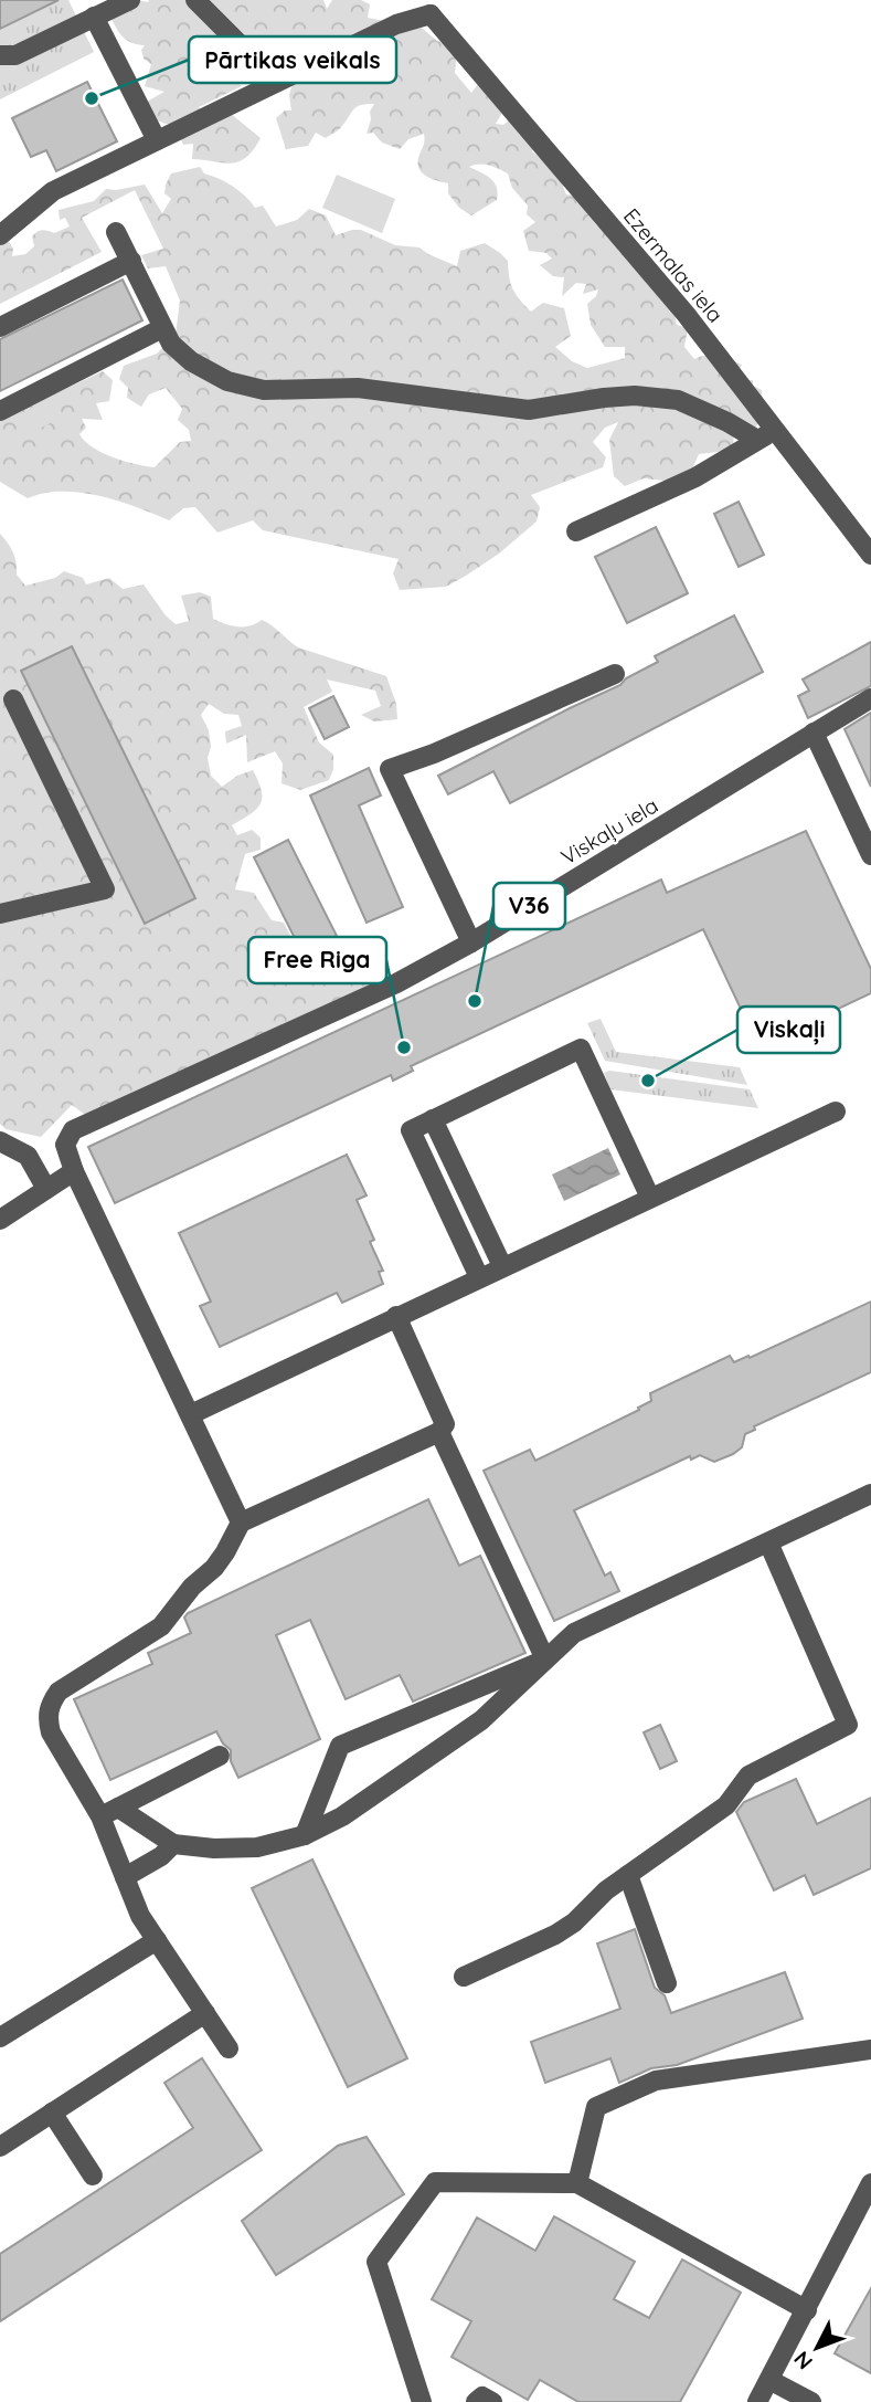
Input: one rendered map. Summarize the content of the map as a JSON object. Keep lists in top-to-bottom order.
{
  "streets": {
    "street": ["Ezermalas iela", "Viskaļu iela"]
  },
  "places": [
    "Pārtikas veikals",
    "V36",
    "Free Riga",
    "Viskaļi"
  ],
  "north": "bottom left"
}
